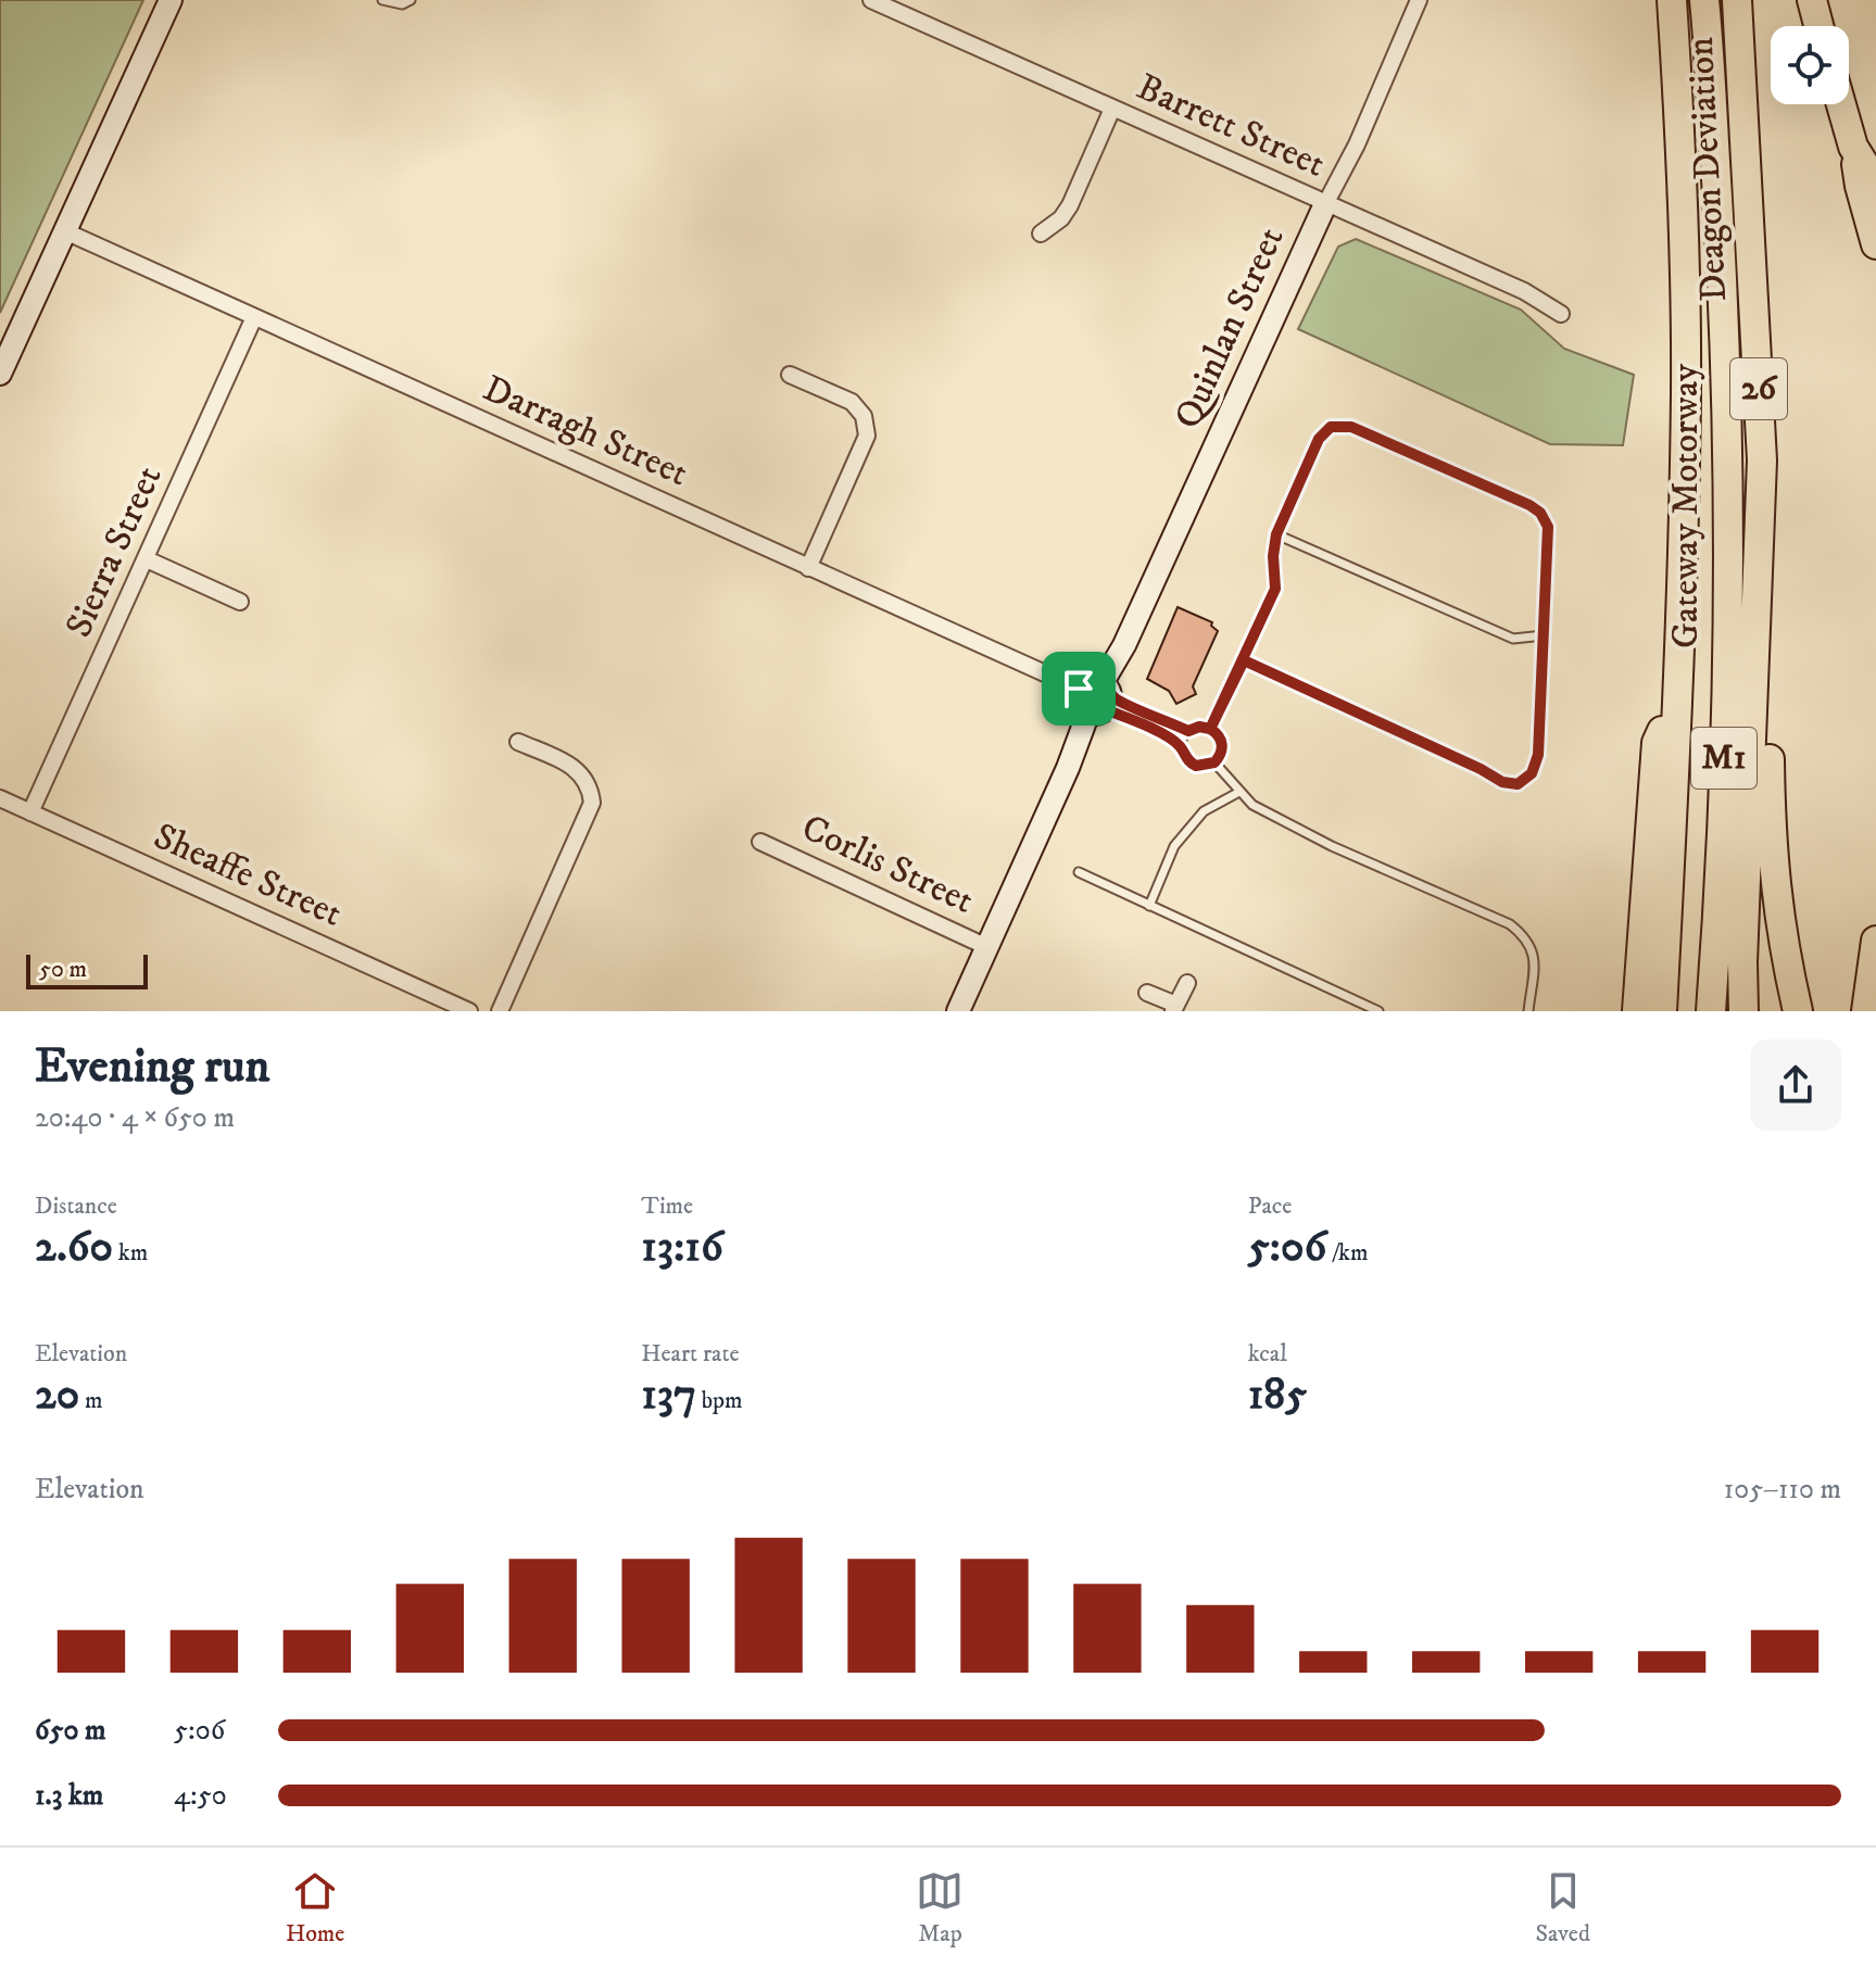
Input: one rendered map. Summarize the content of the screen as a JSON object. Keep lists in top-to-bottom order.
{
  "streets": {
    "highway": [
      "Deagon Deviation",
      "26",
      "Gateway Motorway",
      "M1"
    ],
    "street": [
      "Barrett Street",
      "Quinlan Street",
      "Darragh Street",
      "Sierra Street",
      "Corlis Street",
      "Sheaffe Street"
    ]
  },
  "crossings": [
    ["Barrett Street", "Quinlan Street"],
    ["Quinlan Street", "Corlis Street"],
    ["Darragh Street", "Sierra Street"],
    ["Sierra Street", "Sheaffe Street"]
  ],
  "scale_bar": "50 m",
  "page": {
    "scale": "50 m",
    "heading": ["Evening run", "20:40 · 4 × 650 m"],
    "stats": [
      ["Distance", "2.60 km"],
      ["Time", "13:16"],
      ["Pace", "5:06 /km"],
      ["Elevation", "20 m"],
      ["Heart rate", "137 bpm"],
      ["kcal", "185"]
    ],
    "chart": ["Elevation", "105–110 m"],
    "list": [
      {
        "name": "650 m",
        "note": "5:06"
      },
      {
        "name": "1.3 km",
        "note": "4:50"
      }
    ],
    "tabs": ["Home", "Map", "Saved"]
  }
}
